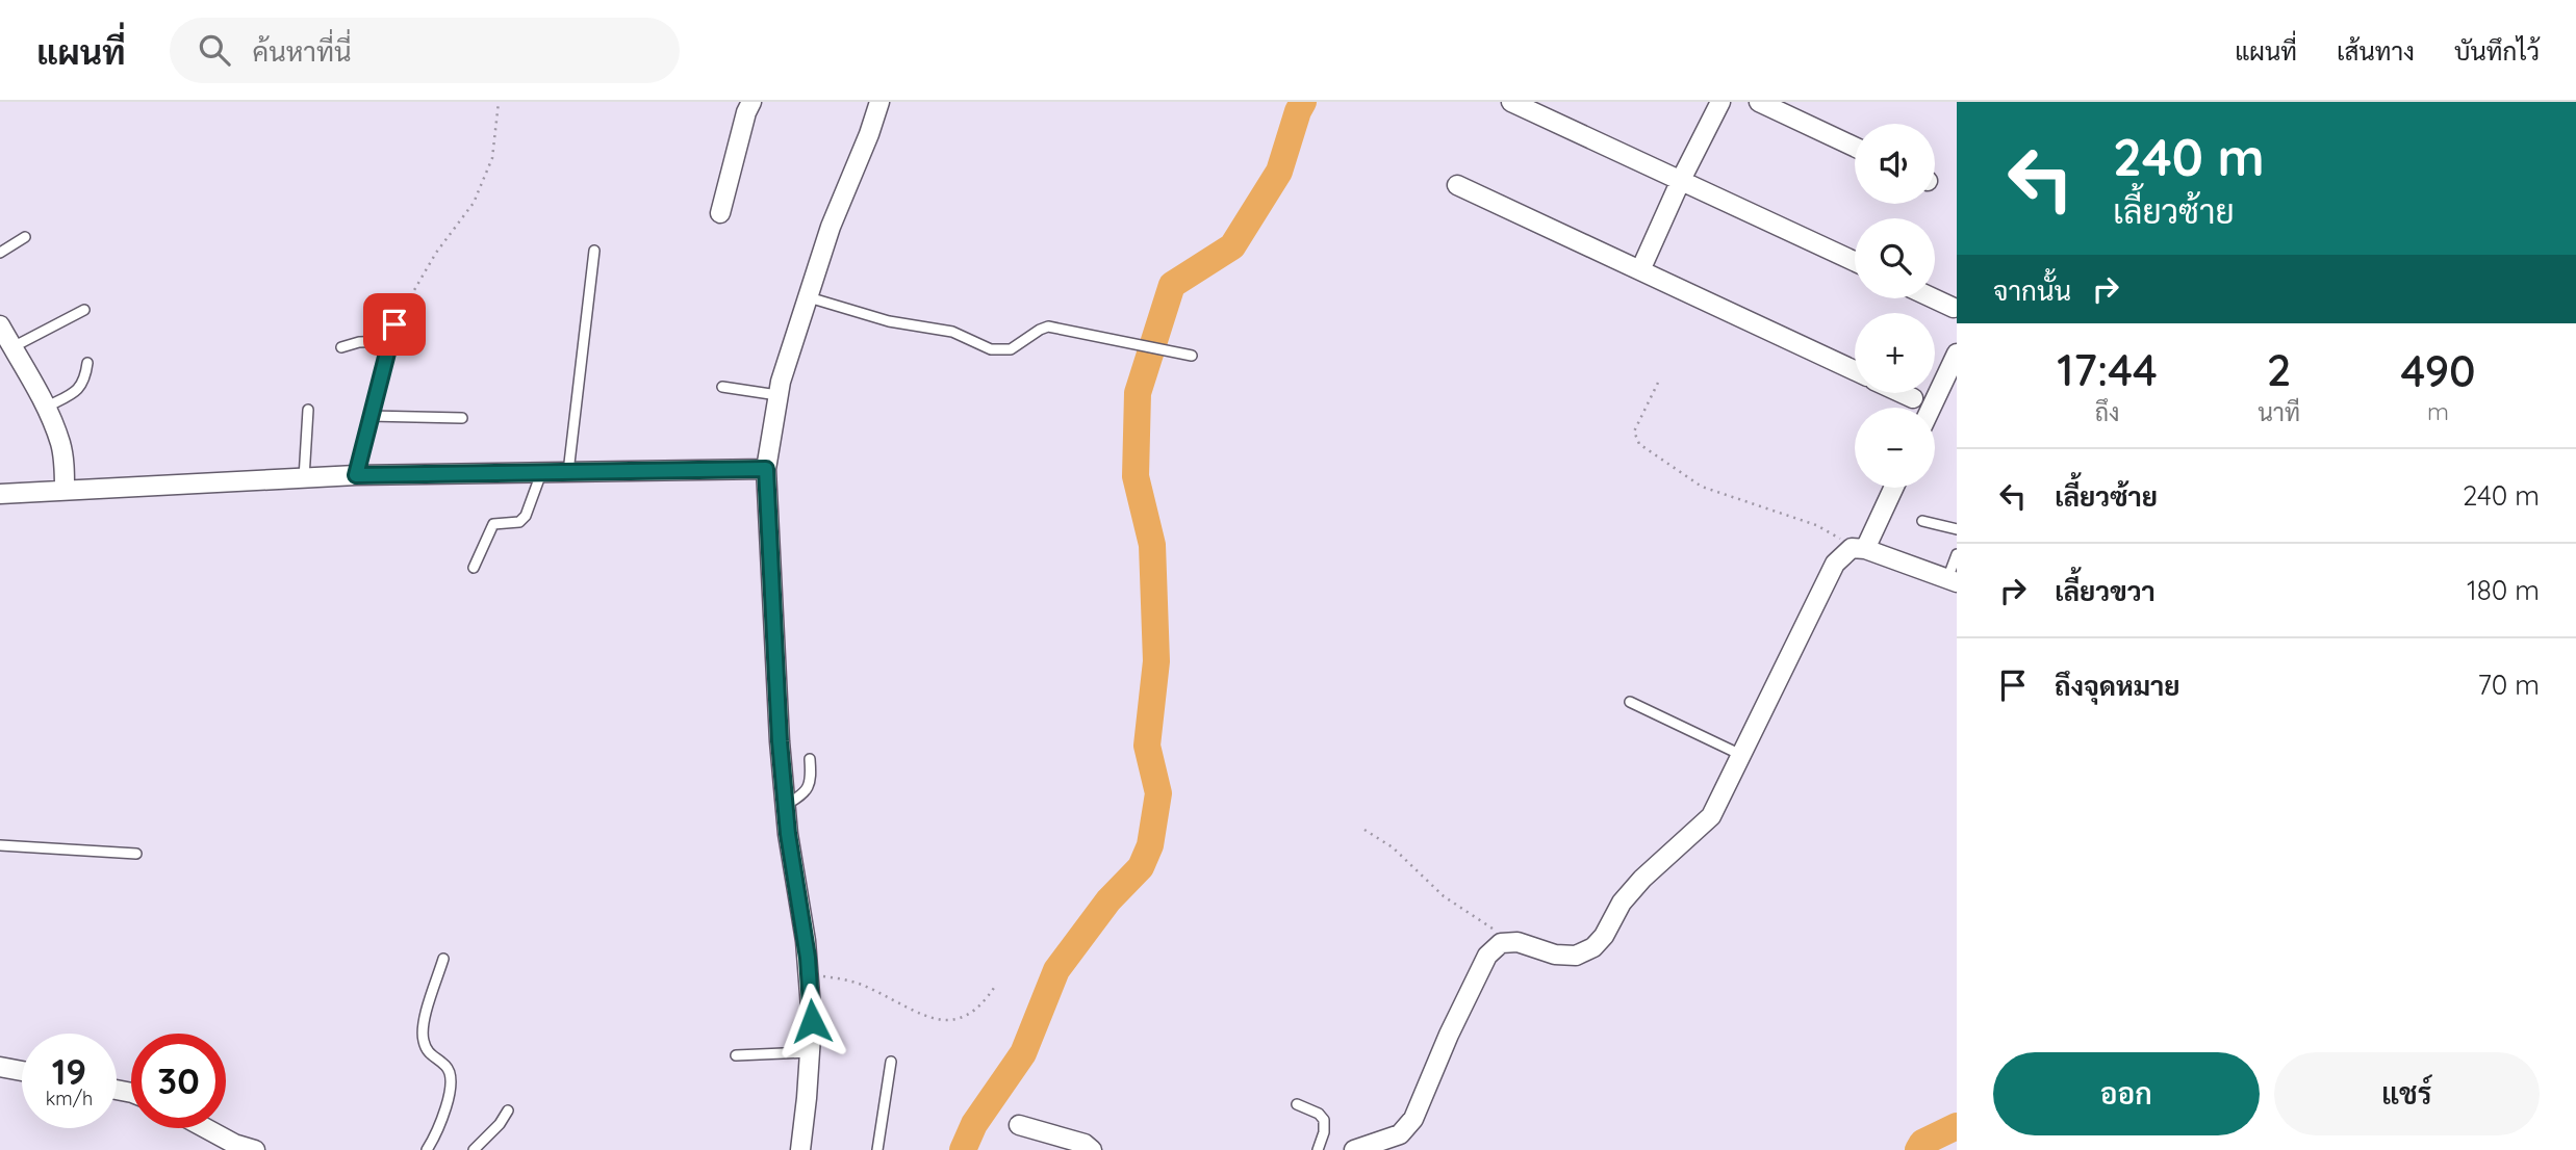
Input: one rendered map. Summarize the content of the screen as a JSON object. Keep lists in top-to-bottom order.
{
  "page": {
    "header": "แผนที่",
    "search": "ค้นหาที่นี่",
    "nav": ["แผนที่", "เส้นทาง", "บันทึกไว้"],
    "turn": ["240 m", "เลี้ยวซ้าย"],
    "map_buttons": ["+", "−"],
    "then": "จากนั้น",
    "eta": [
      "17:44",
      "ถึง",
      "2",
      "นาที",
      "490",
      "m"
    ],
    "list": [
      {
        "name": "เลี้ยวซ้าย",
        "value": "240 m"
      },
      {
        "name": "เลี้ยวขวา",
        "value": "180 m"
      },
      {
        "name": "ถึงจุดหมาย",
        "value": "70 m"
      }
    ],
    "speed": "19 km/h",
    "limit": "30",
    "buttons": ["ออก", "แชร์"]
  }
}
